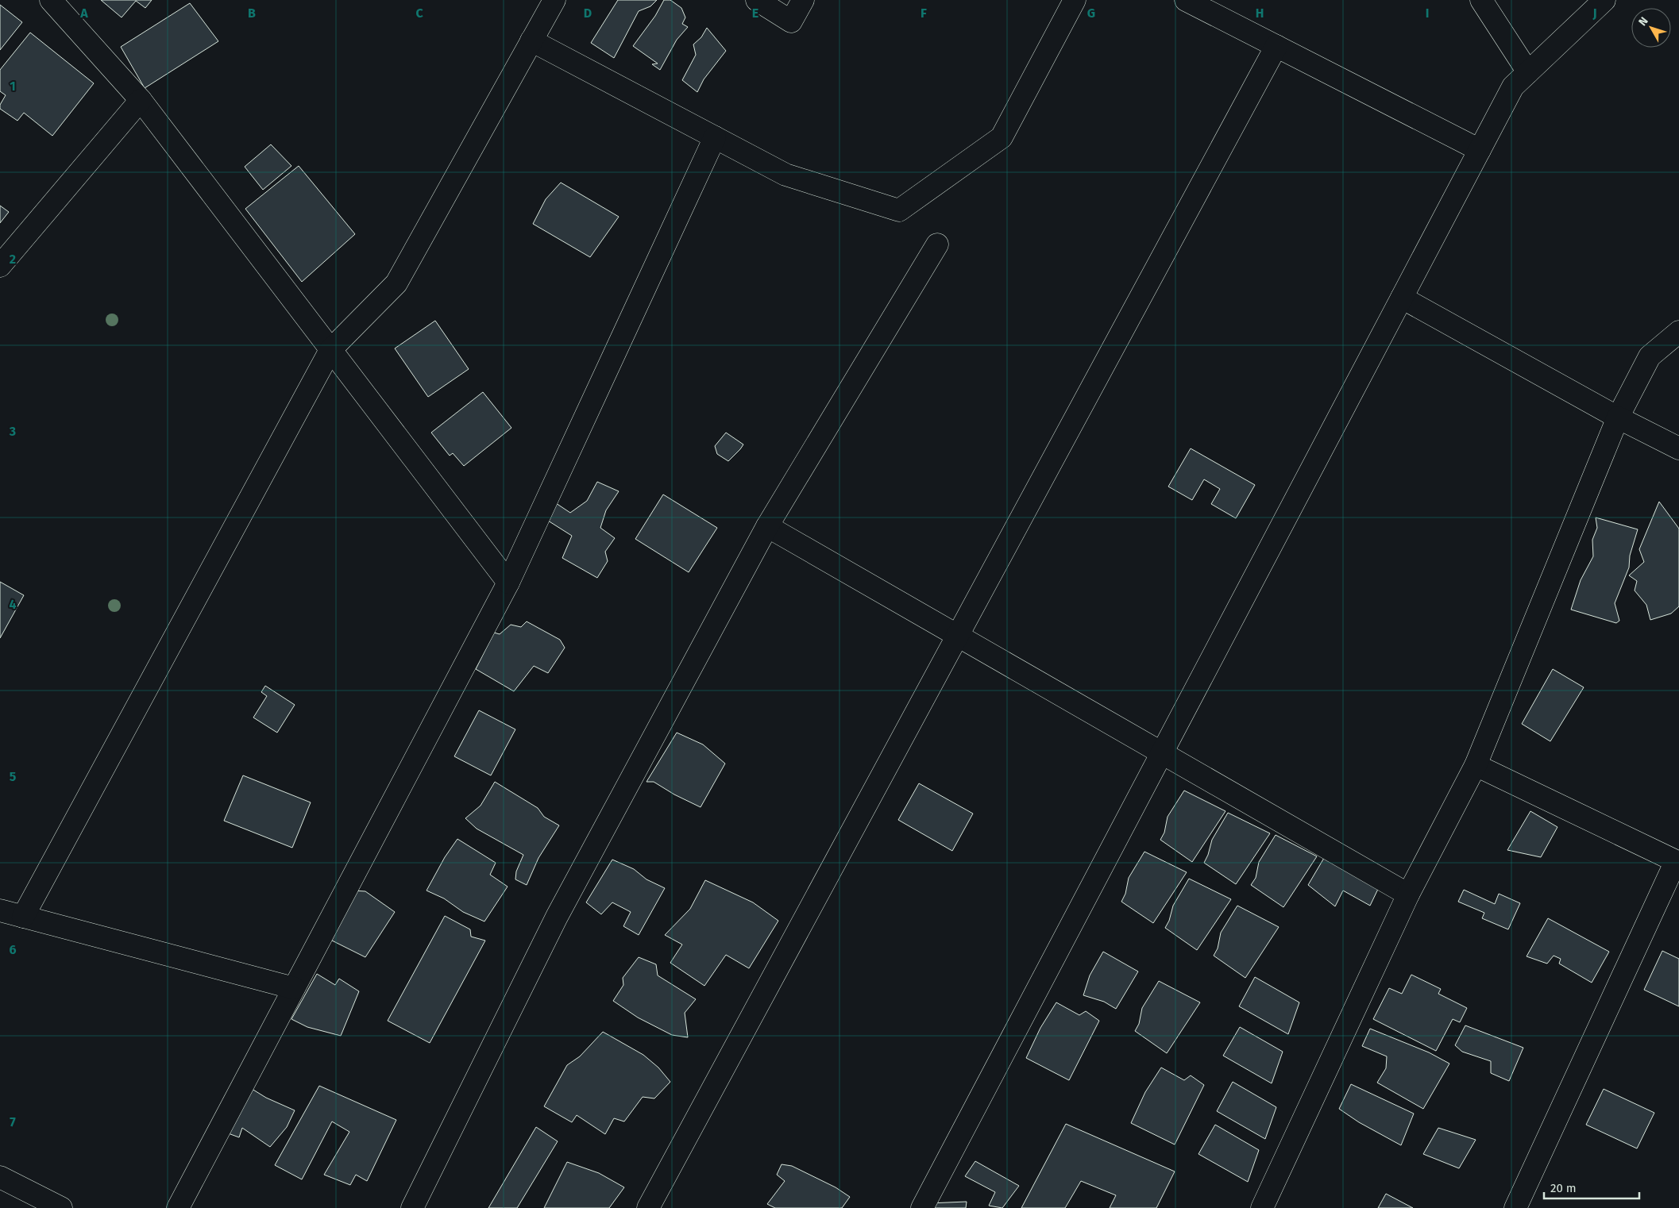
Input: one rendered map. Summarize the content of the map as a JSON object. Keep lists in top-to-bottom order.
{
  "scale_bar": "20 m",
  "north": "top left",
  "grid": {
    "columns": [
      "A",
      "B",
      "C",
      "D",
      "E",
      "F",
      "G",
      "H",
      "I",
      "J"
    ],
    "rows": [
      "1",
      "2",
      "3",
      "4",
      "5",
      "6",
      "7"
    ]
  }
}
